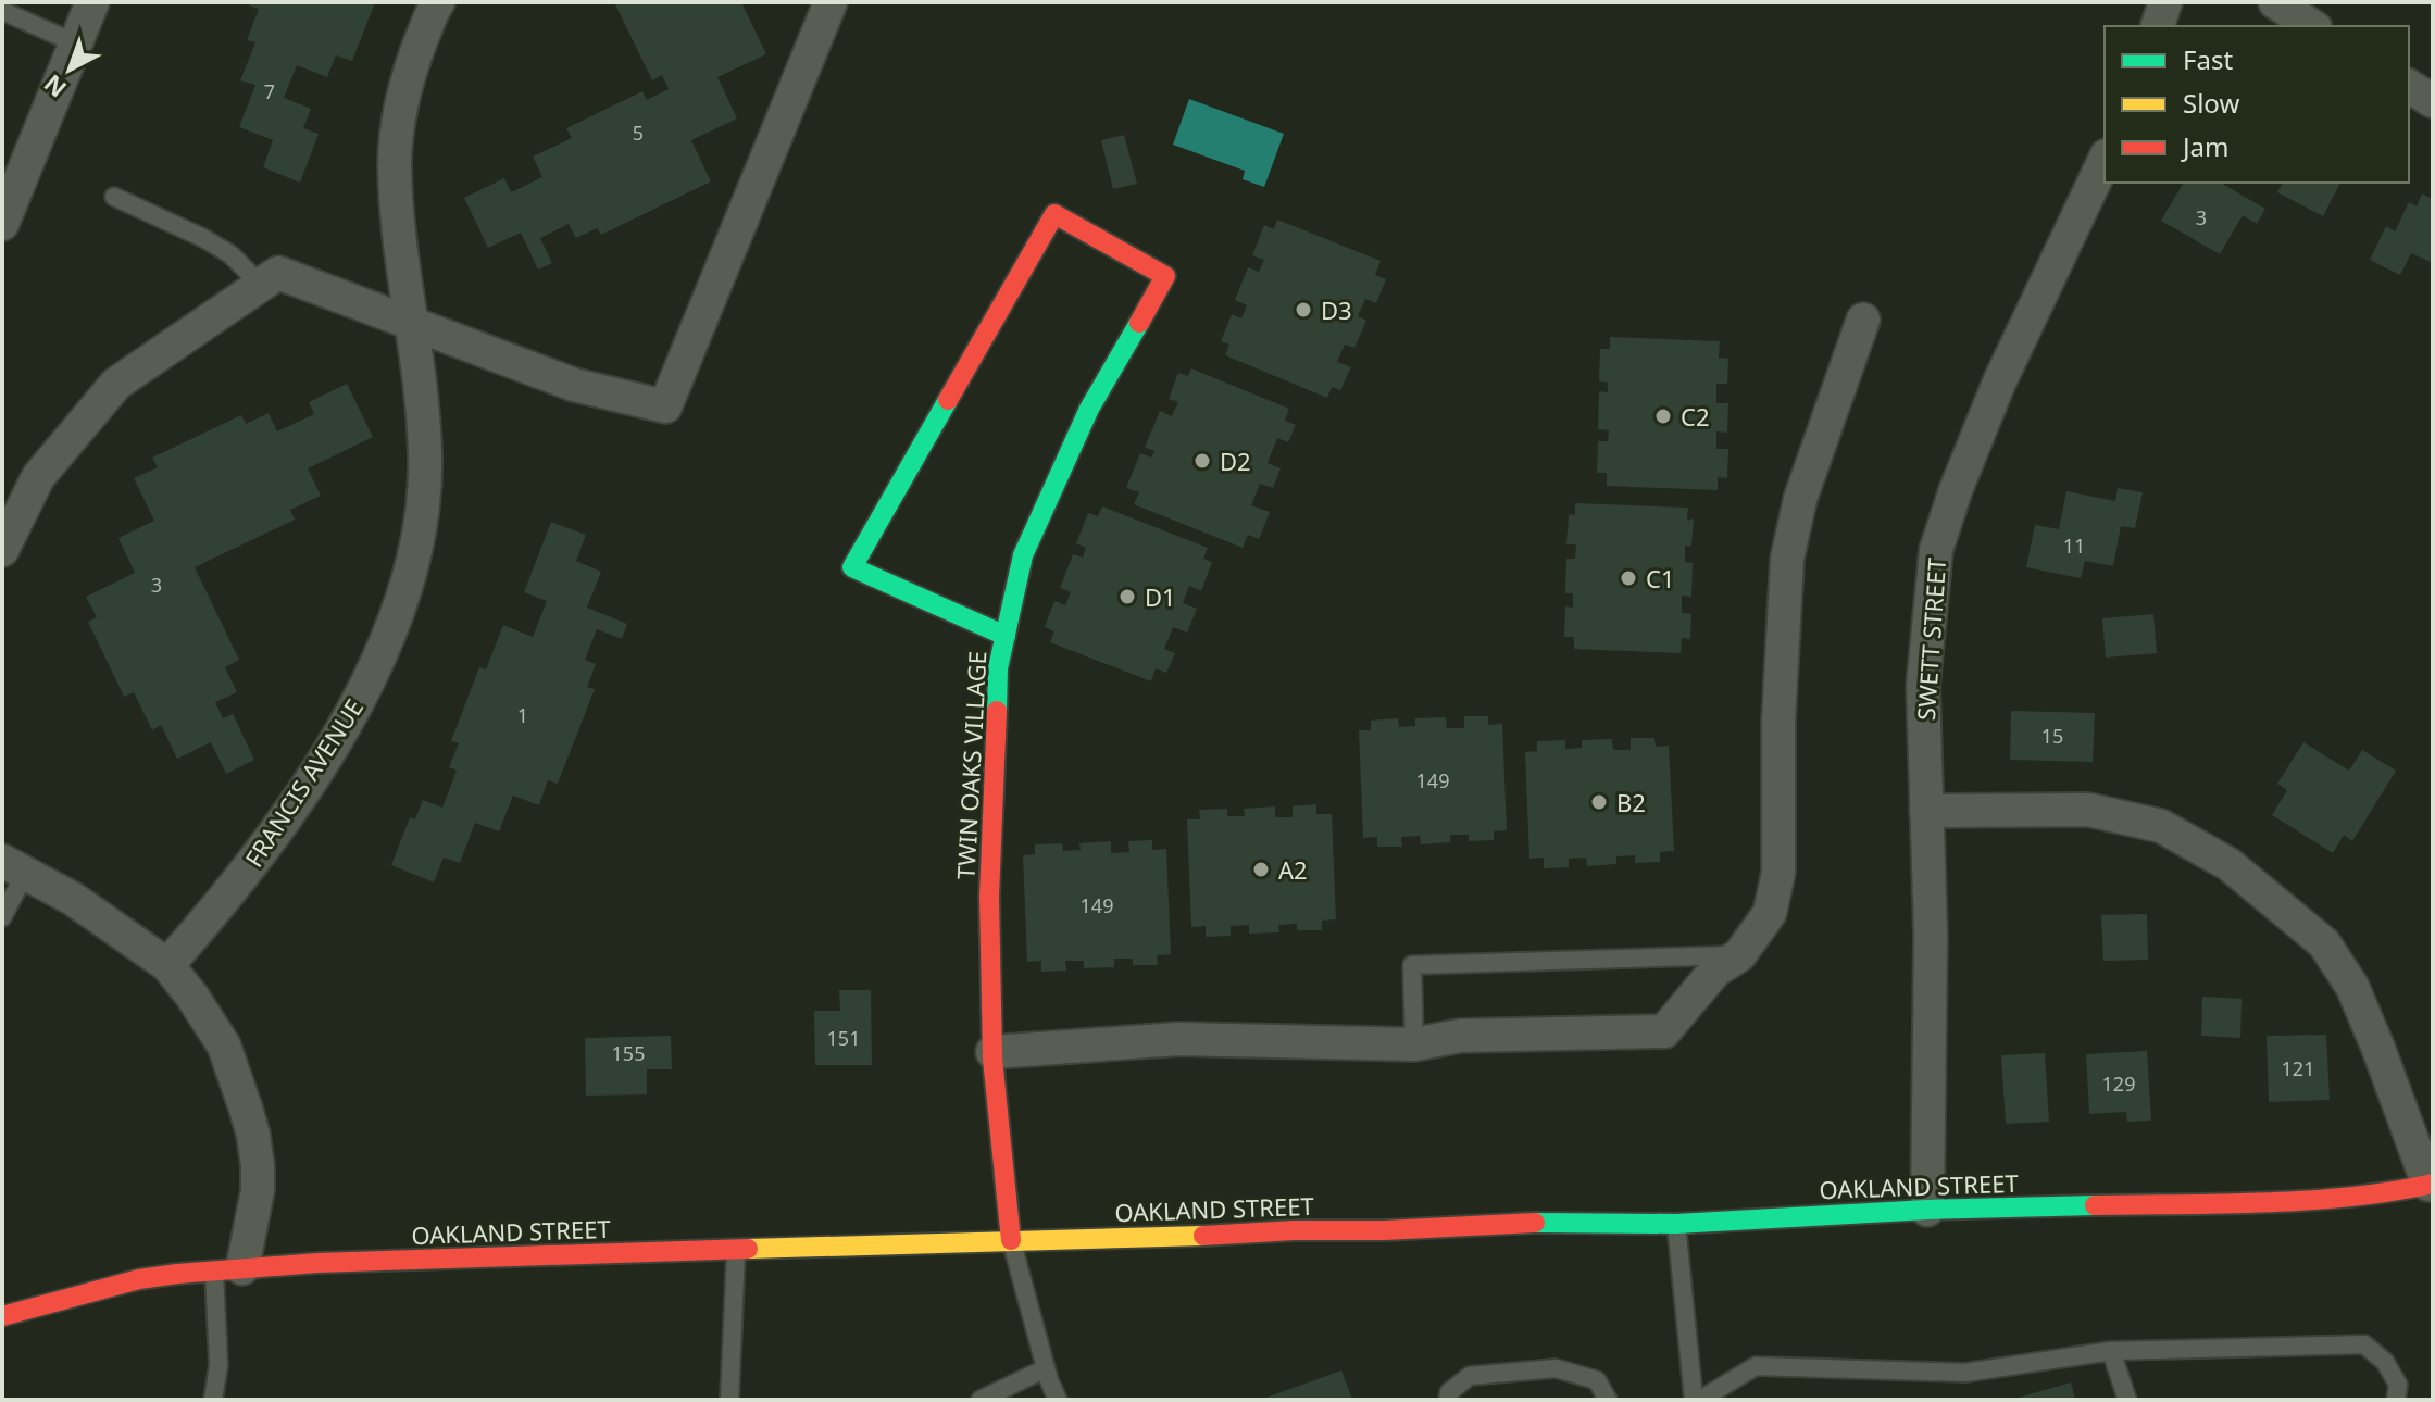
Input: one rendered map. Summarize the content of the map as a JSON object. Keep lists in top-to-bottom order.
{
  "streets": {
    "main road": ["TWIN OAKS VILLAGE", "OAKLAND STREET"],
    "street": ["SWETT STREET", "FRANCIS AVENUE"]
  },
  "crossings": [
    ["SWETT STREET", "OAKLAND STREET"],
    ["TWIN OAKS VILLAGE", "OAKLAND STREET"]
  ],
  "places": [
    "D3",
    "C2",
    "D2",
    "C1",
    "D1",
    "B2",
    "A2"
  ],
  "house_numbers": [
    "7",
    "5",
    "3",
    "11",
    "3",
    "1",
    "15",
    "149",
    "149",
    "151",
    "155",
    "121",
    "129"
  ],
  "legend": ["Fast", "Slow", "Jam"],
  "north": "bottom left"
}
